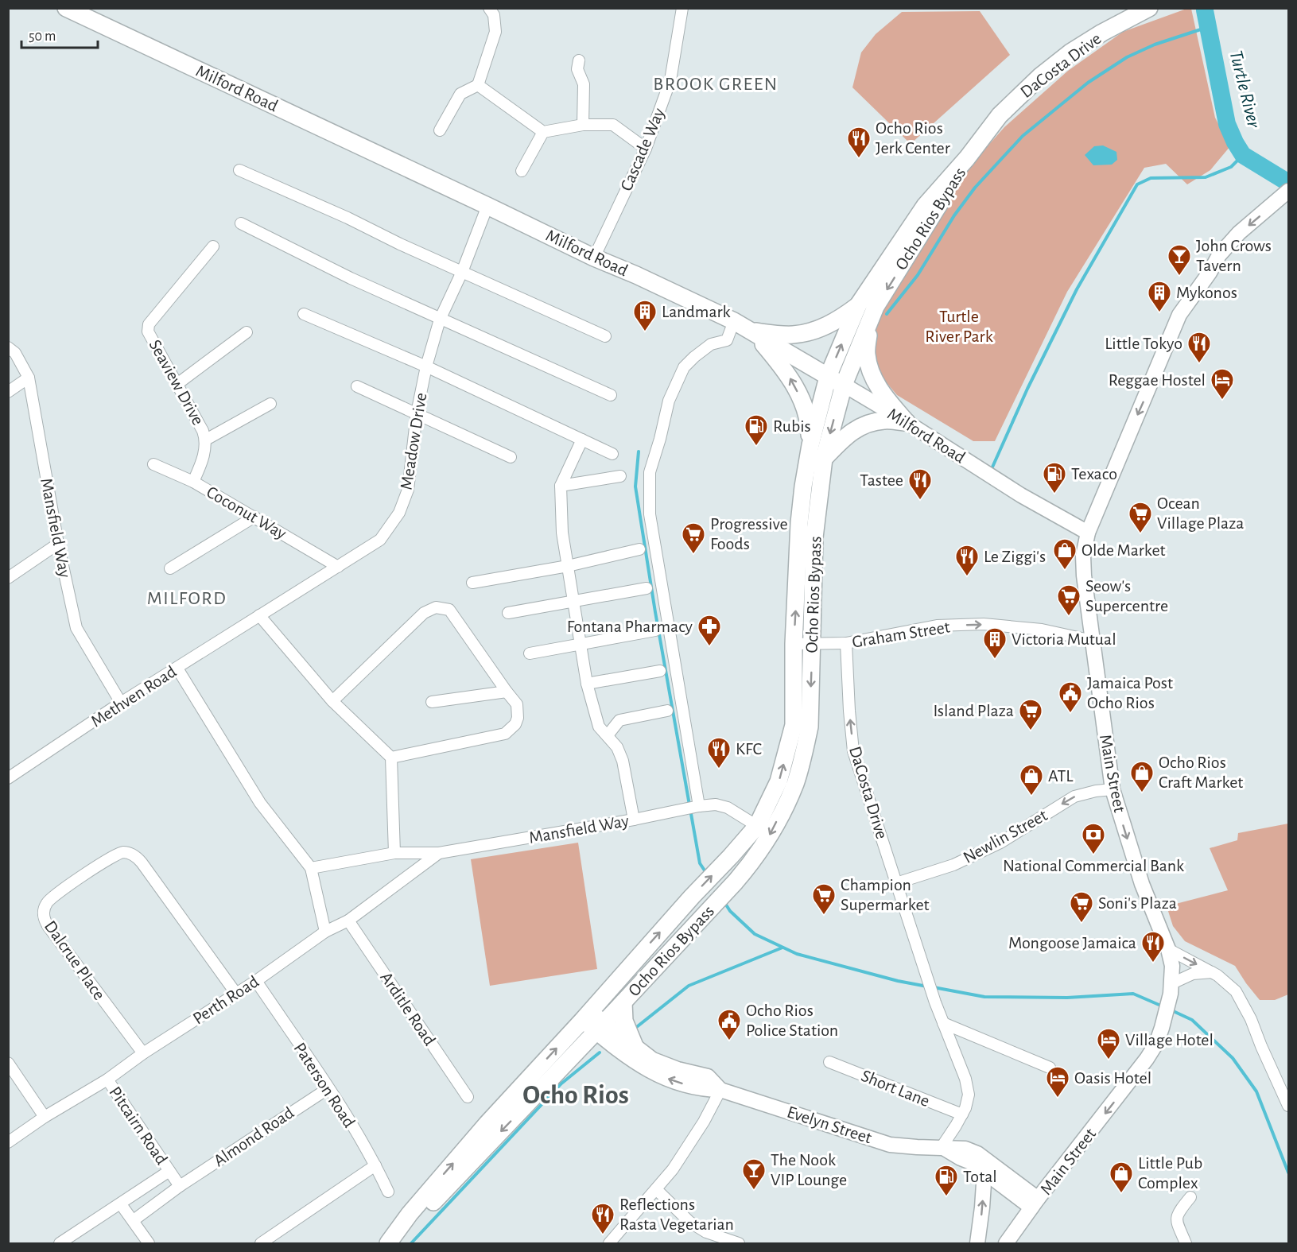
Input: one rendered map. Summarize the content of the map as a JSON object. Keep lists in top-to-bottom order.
{
  "streets": {
    "main road": ["DaCosta Drive", "Milford Road", "Ocho Rios Bypass"],
    "street": [
      "Cascade Way",
      "Seaview Drive",
      "Meadow Drive",
      "Coconut Way",
      "Mansfield Way",
      "Graham Street",
      "Methven Road",
      "Main Street",
      "Newlin Street",
      "Dalcrue Place",
      "Perth Road",
      "Arditle Road",
      "Paterson Road",
      "Short Lane",
      "Evelyn Street",
      "Pitcairn Road",
      "Almond Road"
    ]
  },
  "crossings": [
    ["DaCosta Drive", "Ocho Rios Bypass"],
    ["DaCosta Drive", "Graham Street"],
    ["DaCosta Drive", "Newlin Street"],
    ["Milford Road", "Cascade Way"],
    ["Milford Road", "Ocho Rios Bypass"],
    ["Milford Road", "Meadow Drive"],
    ["Milford Road", "Main Street"],
    ["Ocho Rios Bypass", "Mansfield Way"],
    ["Ocho Rios Bypass", "Graham Street"],
    ["Ocho Rios Bypass", "Evelyn Street"],
    ["Seaview Drive", "Coconut Way"],
    ["Meadow Drive", "Coconut Way"],
    ["Meadow Drive", "Methven Road"],
    ["Mansfield Way", "Methven Road"],
    ["Mansfield Way", "Perth Road"],
    ["Graham Street", "Main Street"],
    ["Main Street", "Newlin Street"],
    ["Main Street", "Evelyn Street"],
    ["Dalcrue Place", "Perth Road"],
    ["Perth Road", "Arditle Road"],
    ["Perth Road", "Paterson Road"],
    ["Perth Road", "Pitcairn Road"],
    ["Paterson Road", "Almond Road"]
  ],
  "one_way": [
    "DaCosta Drive",
    "Graham Street",
    "Main Street",
    "Newlin Street"
  ],
  "districts": ["BROOK GREEN", "MILFORD", "Ocho Rios"],
  "water": ["Turtle River"],
  "parks": ["Turtle River Park"],
  "places": {
    "restaurant": [
      "Ocho Rios Jerk Center",
      "Little Tokyo",
      "Tastee",
      "Le Ziggi's",
      "KFC",
      "Mongoose Jamaica",
      "Reflections Rasta Vegetarian"
    ],
    "bar": ["John Crows Tavern", "The Nook VIP Lounge"],
    "building": ["Mykonos", "Landmark", "Victoria Mutual"],
    "hotel": ["Reggae Hostel", "Village Hotel", "Oasis Hotel"],
    "fuel station": ["Rubis", "Texaco", "Total"],
    "supermarket": [
      "Ocean Village Plaza",
      "Progressive Foods",
      "Seow's Supercentre",
      "Island Plaza",
      "Champion Supermarket",
      "Soni's Plaza"
    ],
    "shop": [
      "Olde Market",
      "Ocho Rios Craft Market",
      "ATL",
      "Little Pub Complex"
    ],
    "pharmacy": ["Fontana Pharmacy"],
    "public building": ["Jamaica Post Ocho Rios", "Ocho Rios Police Station"],
    "bank": ["National Commercial Bank"]
  },
  "scale_bar": "50 m"
}
